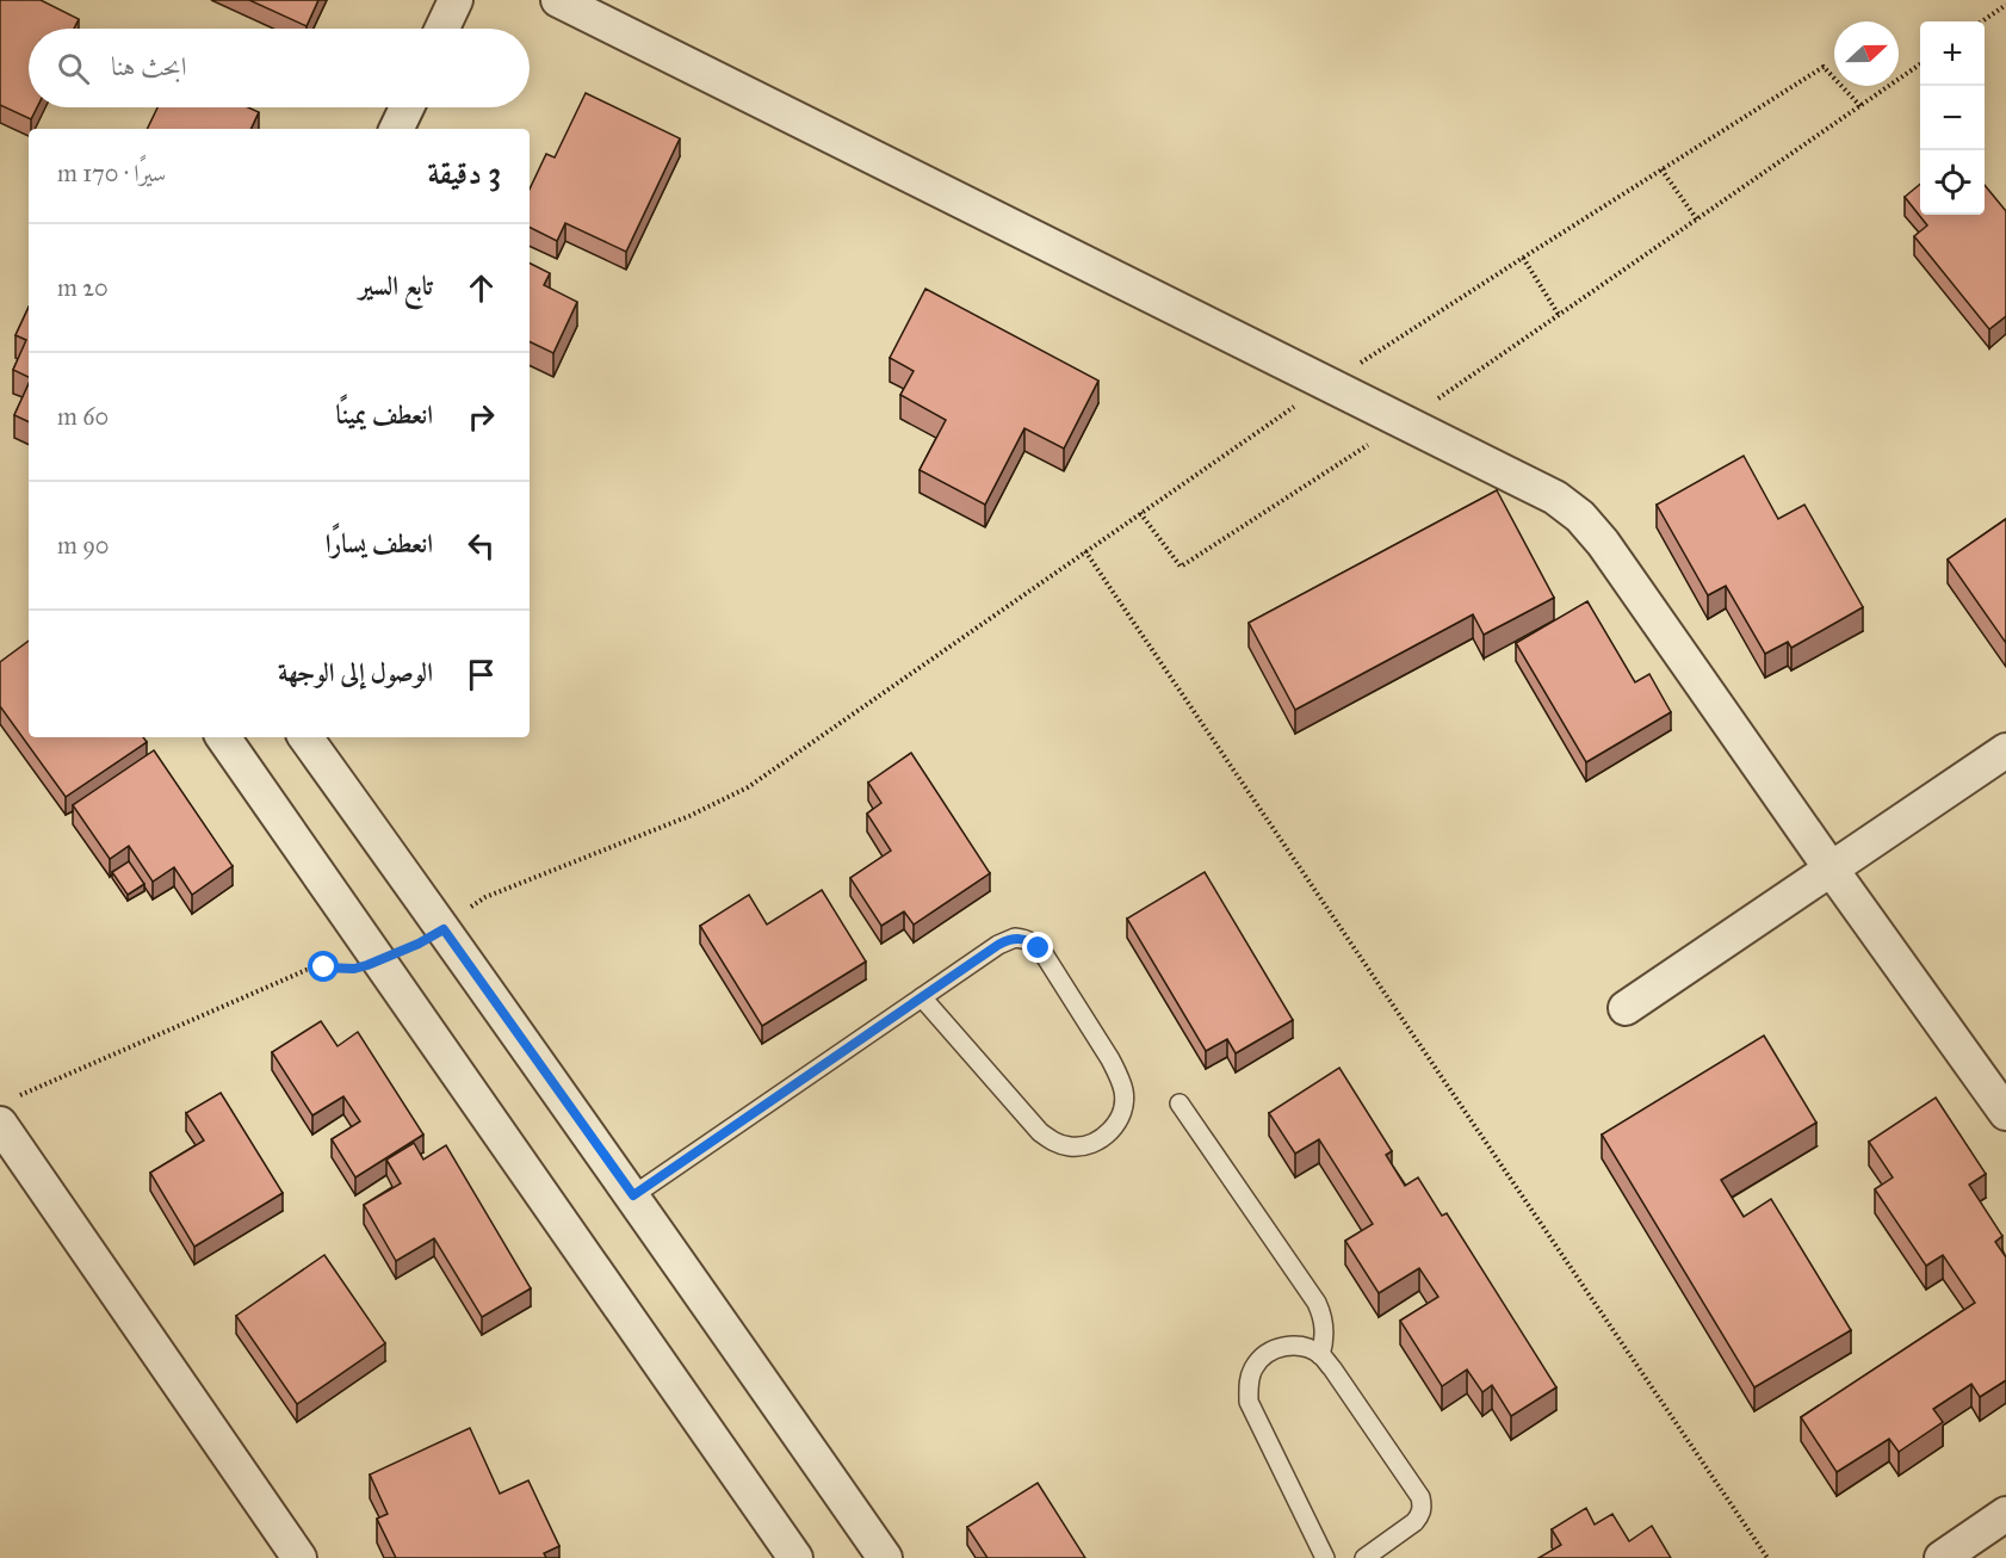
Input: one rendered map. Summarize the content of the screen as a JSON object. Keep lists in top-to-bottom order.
{
  "north": "right",
  "page": {
    "map_buttons": ["+", "−"],
    "search": "ابحث هنا",
    "heading": ["3 دقيقة", "سيرًا · 170 m"],
    "list": [
      ["تابع السير", "20 m"],
      ["انعطف يمينًا", "60 m"],
      ["انعطف يسارًا", "90 m"],
      "الوصول إلى الوجهة"
    ]
  }
}
